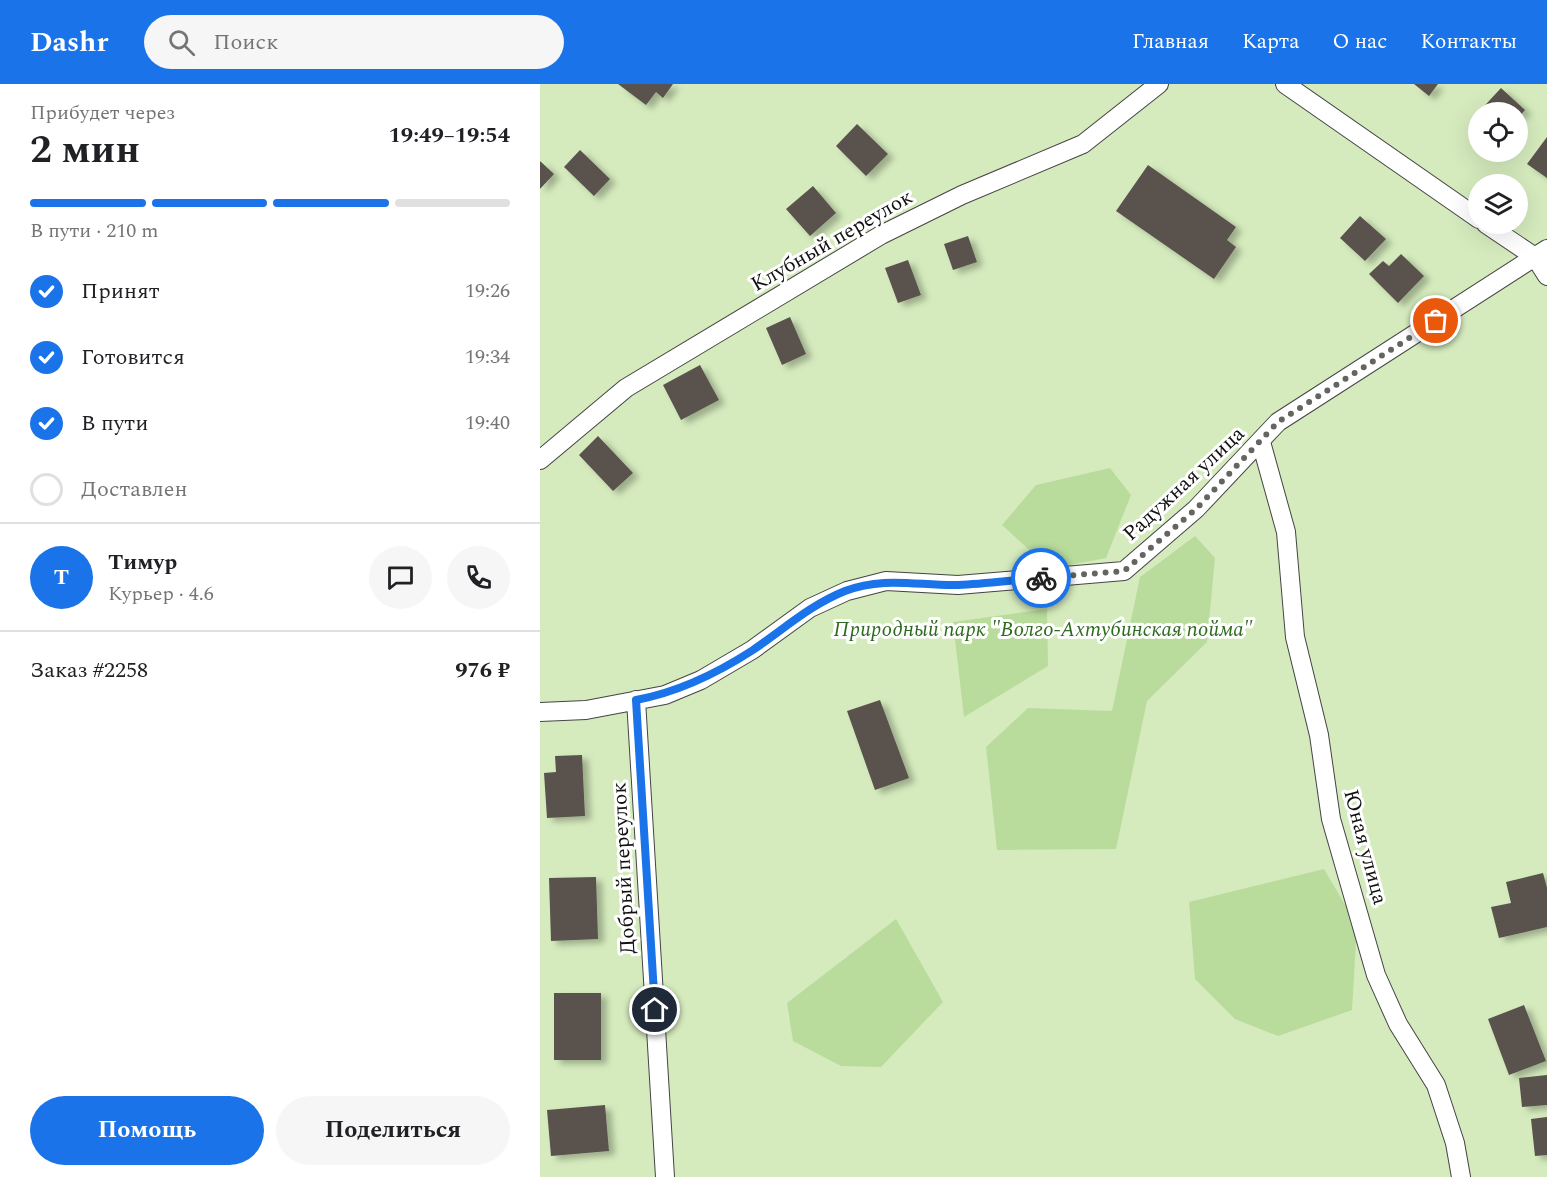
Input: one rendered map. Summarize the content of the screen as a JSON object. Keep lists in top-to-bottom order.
{
  "streets": {
    "street": [
      "Клубный переулок",
      "Радужная улица",
      "Юная улица",
      "Добрый переулок"
    ]
  },
  "crossings": [
    ["Радужная улица", "Юная улица"],
    ["Радужная улица", "Добрый переулок"]
  ],
  "parks": ["Природный парк \"Волго-Ахтубинская пойма\""],
  "page": {
    "header": "Dashr",
    "search": "Поиск",
    "nav": [
      "Главная",
      "Карта",
      "О нас",
      "Контакты"
    ],
    "heading": ["2 мин", "Прибудет через", "19:49–19:54"],
    "panel": [
      "Тимур",
      "Курьер · 4.6",
      "Заказ #2258",
      "976 ₽"
    ],
    "bar": "В пути · 210 m",
    "list": [
      ["Принят", "19:26"],
      ["Готовится", "19:34"],
      ["В пути", "19:40"],
      "Доставлен"
    ],
    "round": "Т",
    "buttons": ["Помощь", "Поделиться"]
  }
}
